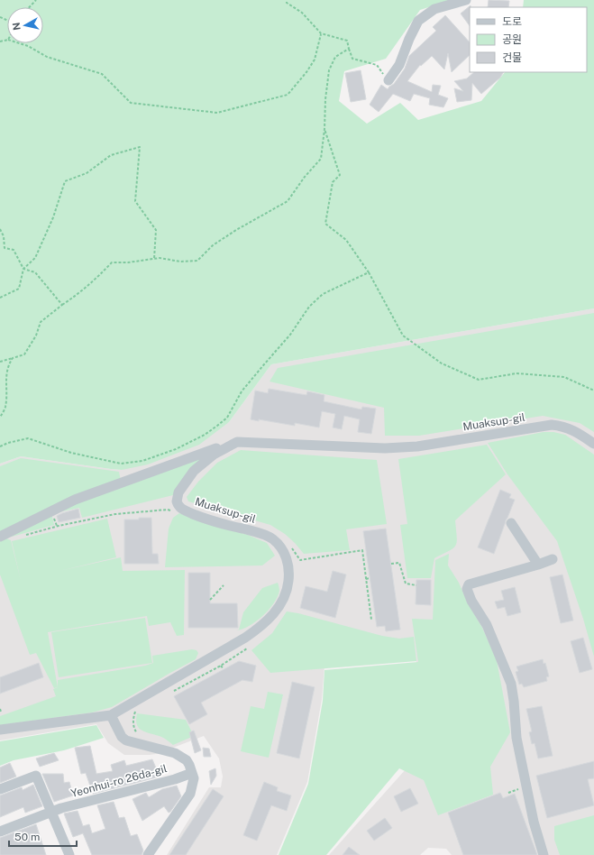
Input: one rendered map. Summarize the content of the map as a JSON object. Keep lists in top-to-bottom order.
{
  "streets": {
    "street": ["Muaksup-gil", "Yeonhui-ro 26da-gil"]
  },
  "legend": ["도로", "공원", "건물"],
  "scale_bar": "50 m",
  "north": "left"
}
